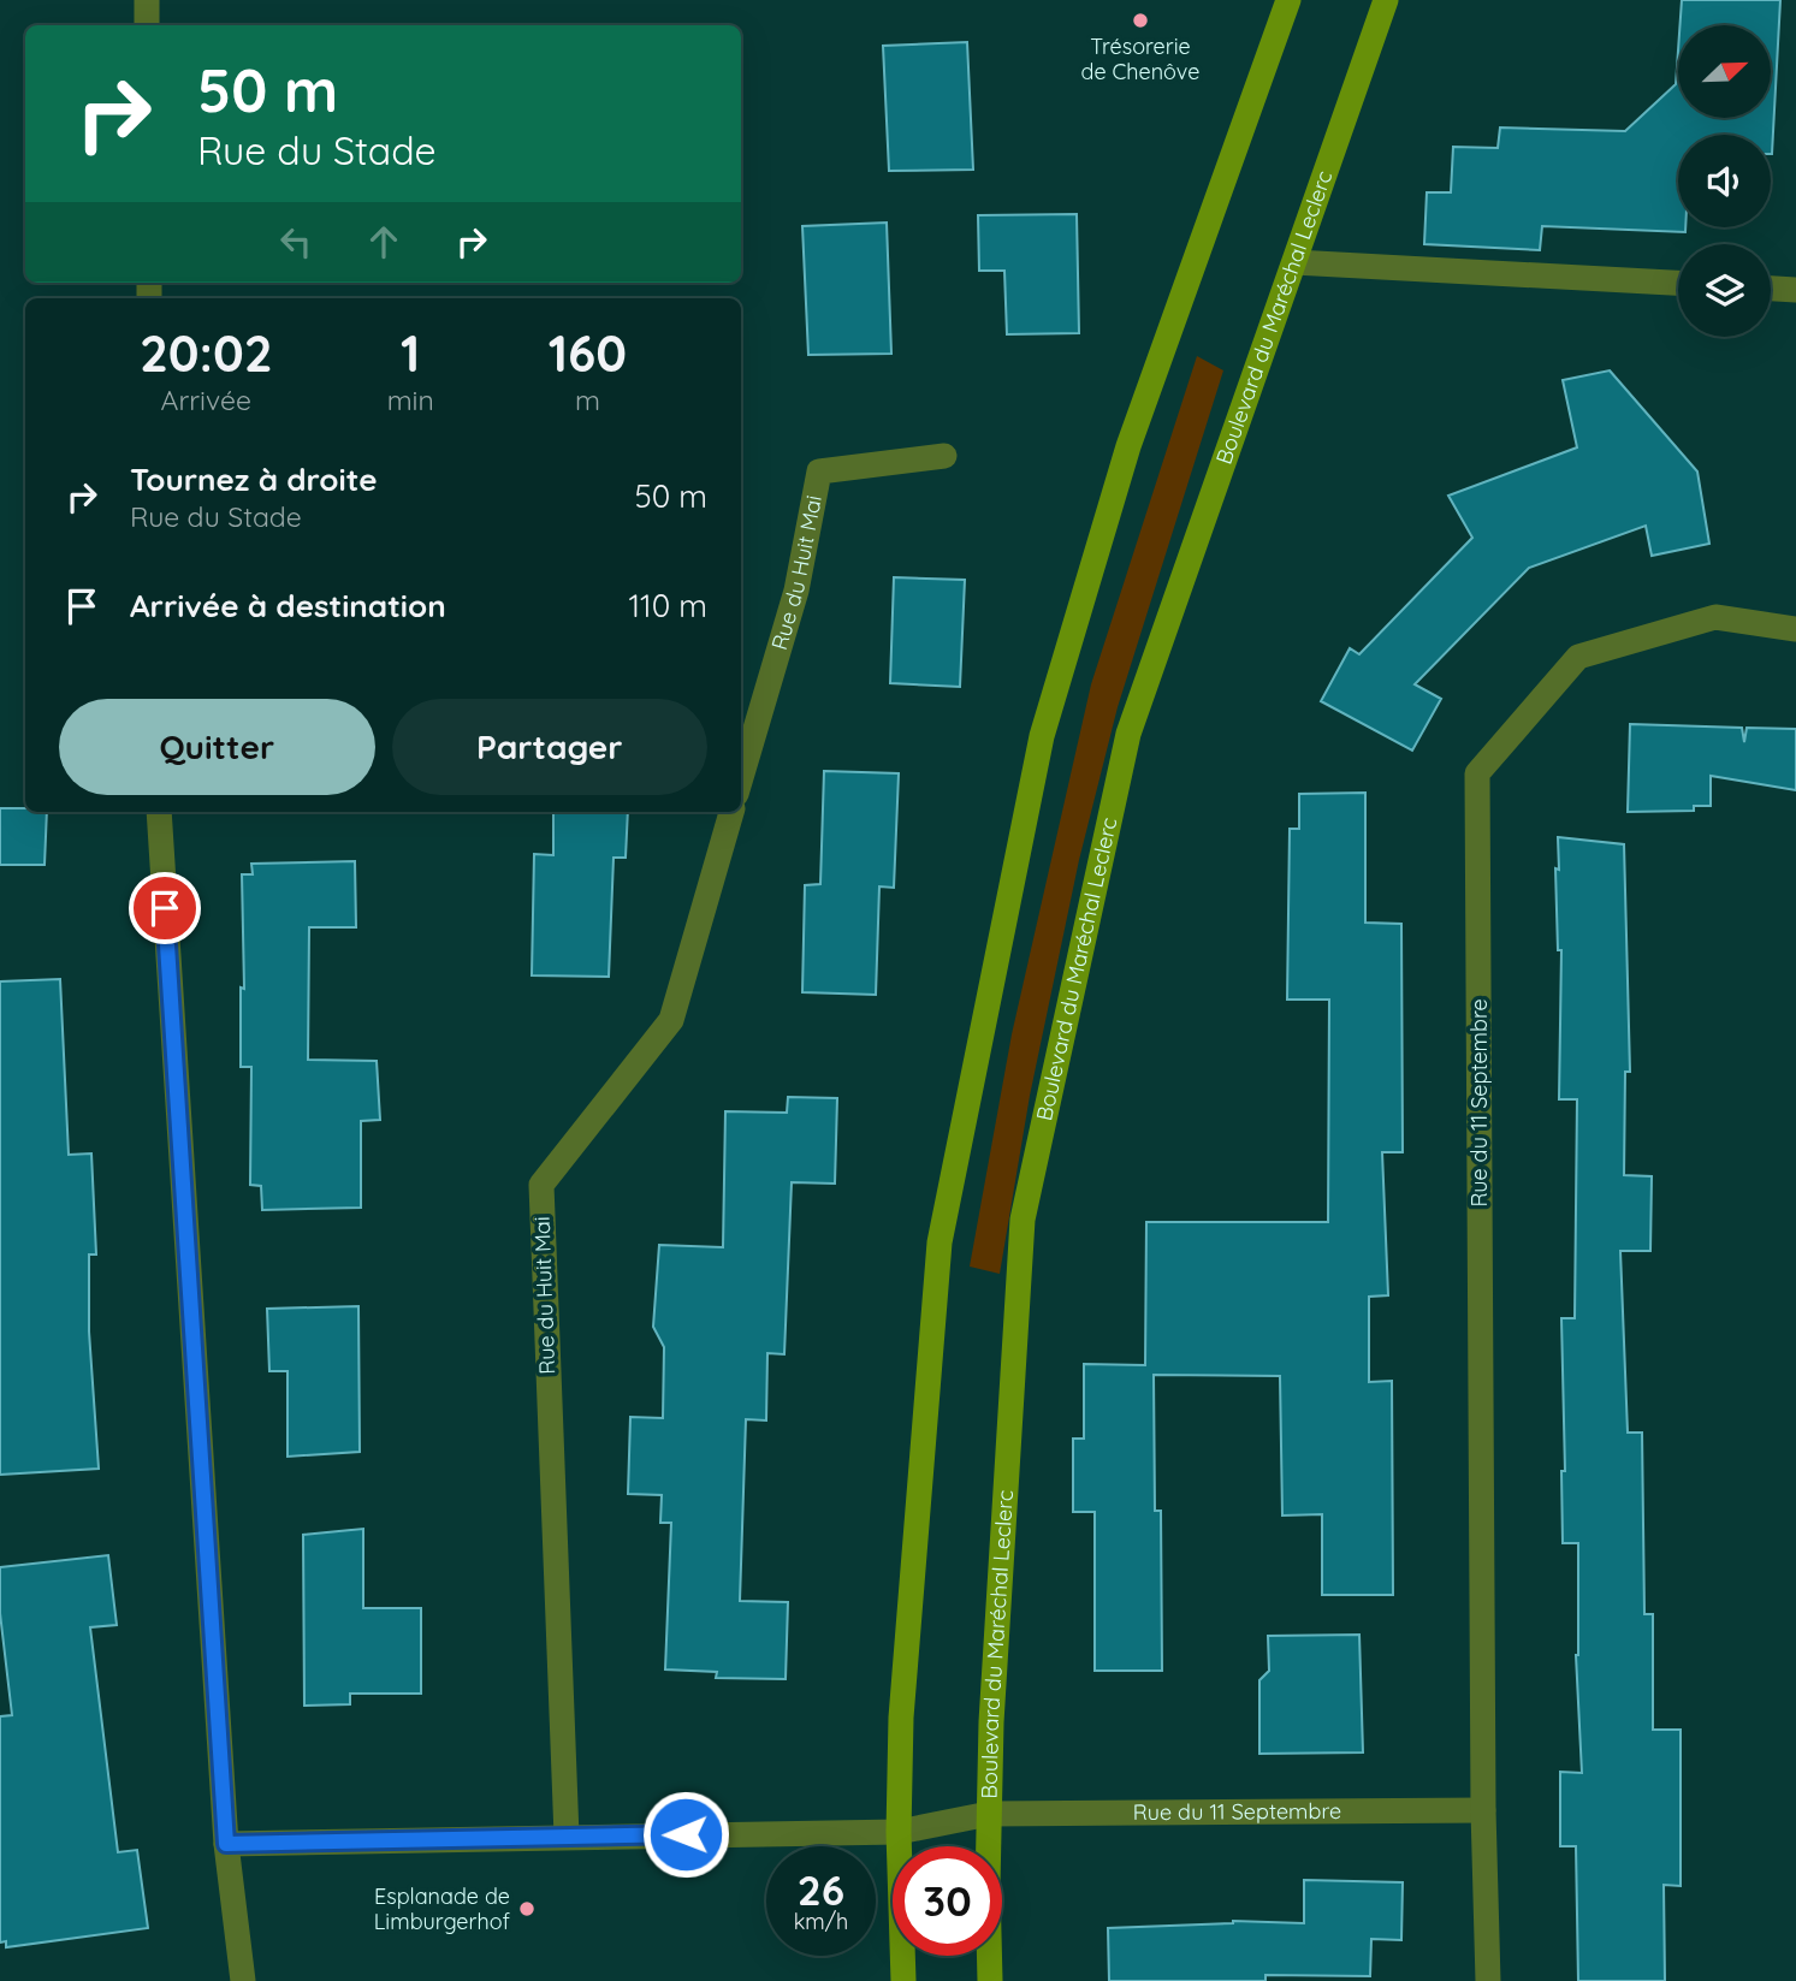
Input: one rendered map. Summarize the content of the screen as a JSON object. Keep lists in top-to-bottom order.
{
  "streets": {
    "main road": ["Boulevard du Maréchal Leclerc"],
    "street": ["Rue du Huit Mai", "Rue du 11 Septembre"]
  },
  "crossings": [
    ["Boulevard du Maréchal Leclerc", "Rue du 11 Septembre"],
    ["Rue du Huit Mai", "Rue du 11 Septembre"]
  ],
  "places": ["Trésorerie de Chenôve", "Esplanade de Limburgerhof"],
  "north": "top right",
  "page": {
    "turn": ["50 m", "Rue du Stade"],
    "eta": [
      "20:02",
      "Arrivée",
      "1",
      "min",
      "160",
      "m"
    ],
    "list": [
      {
        "name": "Tournez à droite",
        "note": "Rue du Stade",
        "value": "50 m"
      },
      {
        "name": "Arrivée à destination",
        "value": "110 m"
      }
    ],
    "buttons": ["Quitter", "Partager"],
    "speed": "26 km/h",
    "limit": "30"
  }
}
